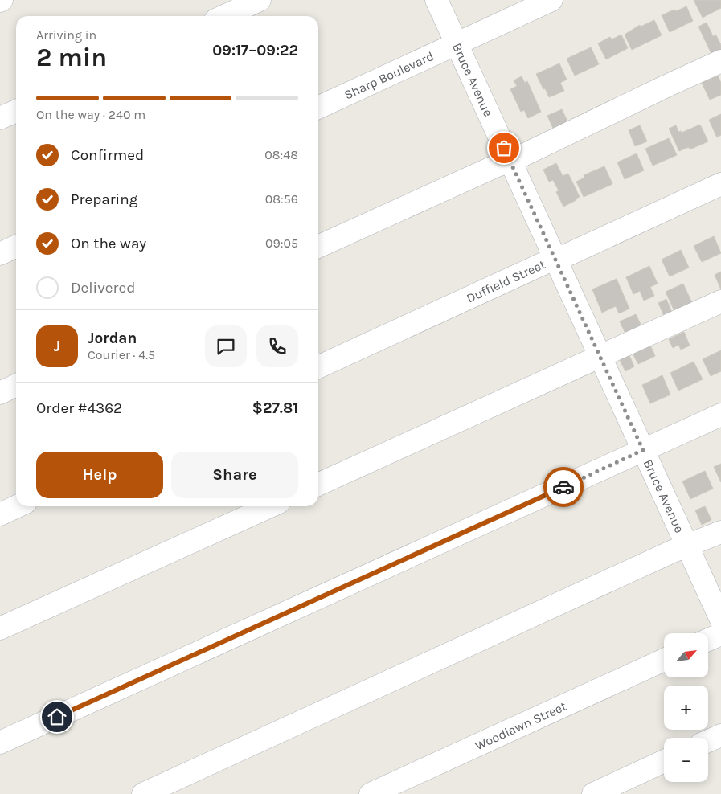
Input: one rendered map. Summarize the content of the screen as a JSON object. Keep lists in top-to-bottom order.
{
  "streets": {
    "street": [
      "Sharp Boulevard",
      "Bruce Avenue",
      "Duffield Street",
      "Woodlawn Street"
    ]
  },
  "crossings": [
    ["Sharp Boulevard", "Bruce Avenue"],
    ["Bruce Avenue", "Duffield Street"]
  ],
  "north": "top right",
  "page": {
    "heading": ["2 min", "Arriving in", "09:17–09:22"],
    "panel": [
      "Jordan",
      "Courier · 4.5",
      "Order #4362",
      "$27.81"
    ],
    "bar": "On the way · 240 m",
    "list": [
      ["Confirmed", "08:48"],
      ["Preparing", "08:56"],
      ["On the way", "09:05"],
      "Delivered"
    ],
    "round": "J",
    "buttons": ["Help", "Share"],
    "map_buttons": ["+", "−"]
  }
}
